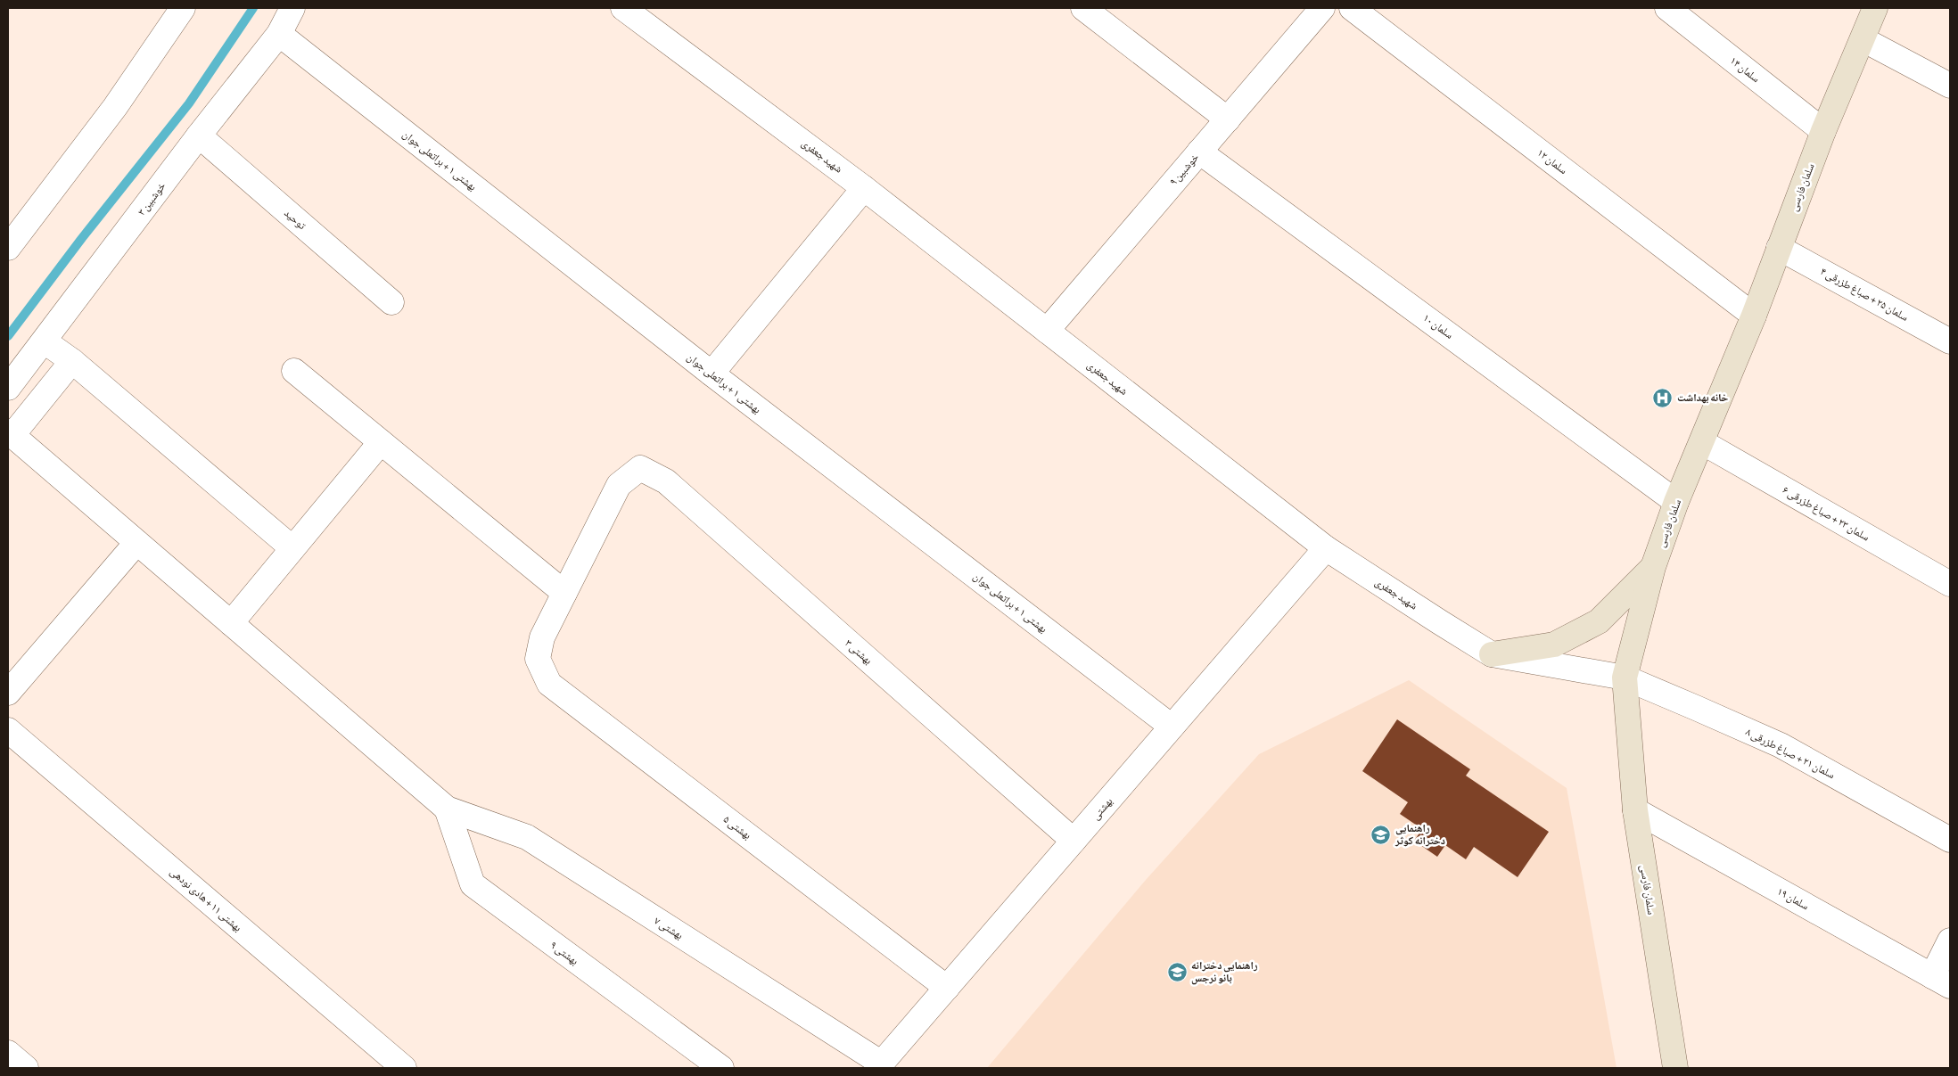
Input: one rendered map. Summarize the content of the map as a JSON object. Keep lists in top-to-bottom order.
{
  "streets": {
    "main road": ["سلمان فارسی"],
    "street": [
      "سلمان ۱۴",
      "شهید جعفری",
      "بهشتی ۱ + براتعلی جوان",
      "سلمان ۱۲",
      "خوشبین ۹",
      "خوشبین ۳",
      "توحید",
      "سلمان ۲۵ + صباغ طزرقی ۴",
      "سلمان ۱۰",
      "سلمان ۲۳ + صباغ طزرقی ۶",
      "بهشتی ۳",
      "سلمان ۲۱ + صباغ طزرقی ۸",
      "بهشتی",
      "بهشتی ۵",
      "سلمان ۱۹",
      "بهشتی ۱۱ + هادی نودهی",
      "بهشتی ۷",
      "بهشتی ۹"
    ]
  },
  "crossings": [
    ["سلمان ۱۴", "سلمان فارسی"],
    ["شهید جعفری", "خوشبین ۹"],
    ["شهید جعفری", "سلمان فارسی"],
    ["شهید جعفری", "سلمان ۲۱ + صباغ طزرقی ۸"],
    ["شهید جعفری", "بهشتی"],
    ["بهشتی ۱ + براتعلی جوان", "خوشبین ۳"],
    ["بهشتی ۱ + براتعلی جوان", "بهشتی"],
    ["سلمان ۱۲", "سلمان فارسی"],
    ["خوشبین ۹", "سلمان ۱۰"],
    ["سلمان فارسی", "سلمان ۲۵ + صباغ طزرقی ۴"],
    ["سلمان فارسی", "سلمان ۱۰"],
    ["سلمان فارسی", "سلمان ۲۳ + صباغ طزرقی ۶"],
    ["سلمان فارسی", "سلمان ۲۱ + صباغ طزرقی ۸"],
    ["سلمان فارسی", "سلمان ۱۹"],
    ["خوشبین ۳", "توحید"],
    ["بهشتی ۳", "بهشتی"],
    ["بهشتی ۳", "بهشتی ۵"],
    ["بهشتی", "بهشتی ۵"],
    ["بهشتی", "بهشتی ۷"],
    ["بهشتی ۷", "بهشتی ۹"]
  ],
  "places": {
    "hospital": ["خانه بهداشت"],
    "school or university": ["راهنمایی دخترانه کوثر", "راهنمایی دخترانه بانو نرجس"]
  }
}
